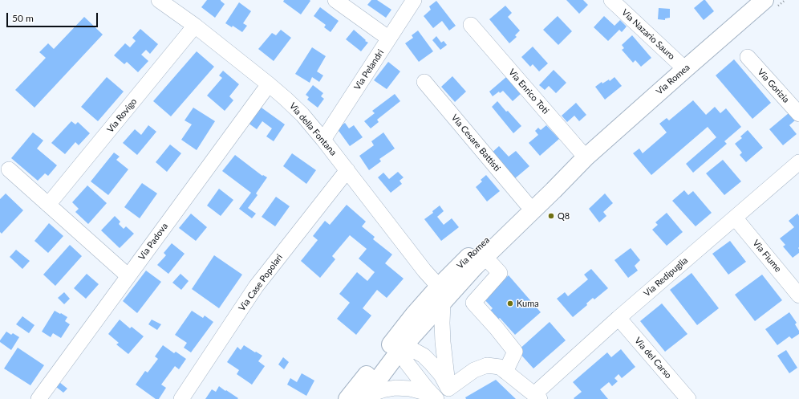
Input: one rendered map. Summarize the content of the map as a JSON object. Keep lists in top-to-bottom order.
{
  "streets": {
    "main road": ["Via Romea"],
    "street": [
      "Via Nazario Sauro",
      "Via Pelandri",
      "Via Gorizia",
      "Via Enrico Toti",
      "Via Rovigo",
      "Via della Fontana",
      "Via Cesare Battisti",
      "Via Padova",
      "Via Fiume",
      "Via Redipuglia",
      "Via Case Popolari",
      "Via del Carso"
    ]
  },
  "crossings": [
    ["Via Nazario Sauro", "Via Romea"],
    ["Via Pelandri", "Via della Fontana"],
    ["Via Romea", "Via Enrico Toti"],
    ["Via Romea", "Via della Fontana"],
    ["Via Romea", "Via Cesare Battisti"],
    ["Via Rovigo", "Via della Fontana"],
    ["Via della Fontana", "Via Padova"],
    ["Via della Fontana", "Via Case Popolari"],
    ["Via Fiume", "Via Redipuglia"],
    ["Via Redipuglia", "Via del Carso"]
  ],
  "places": ["Q8", "Kuma"],
  "scale_bar": "50 m"
}
